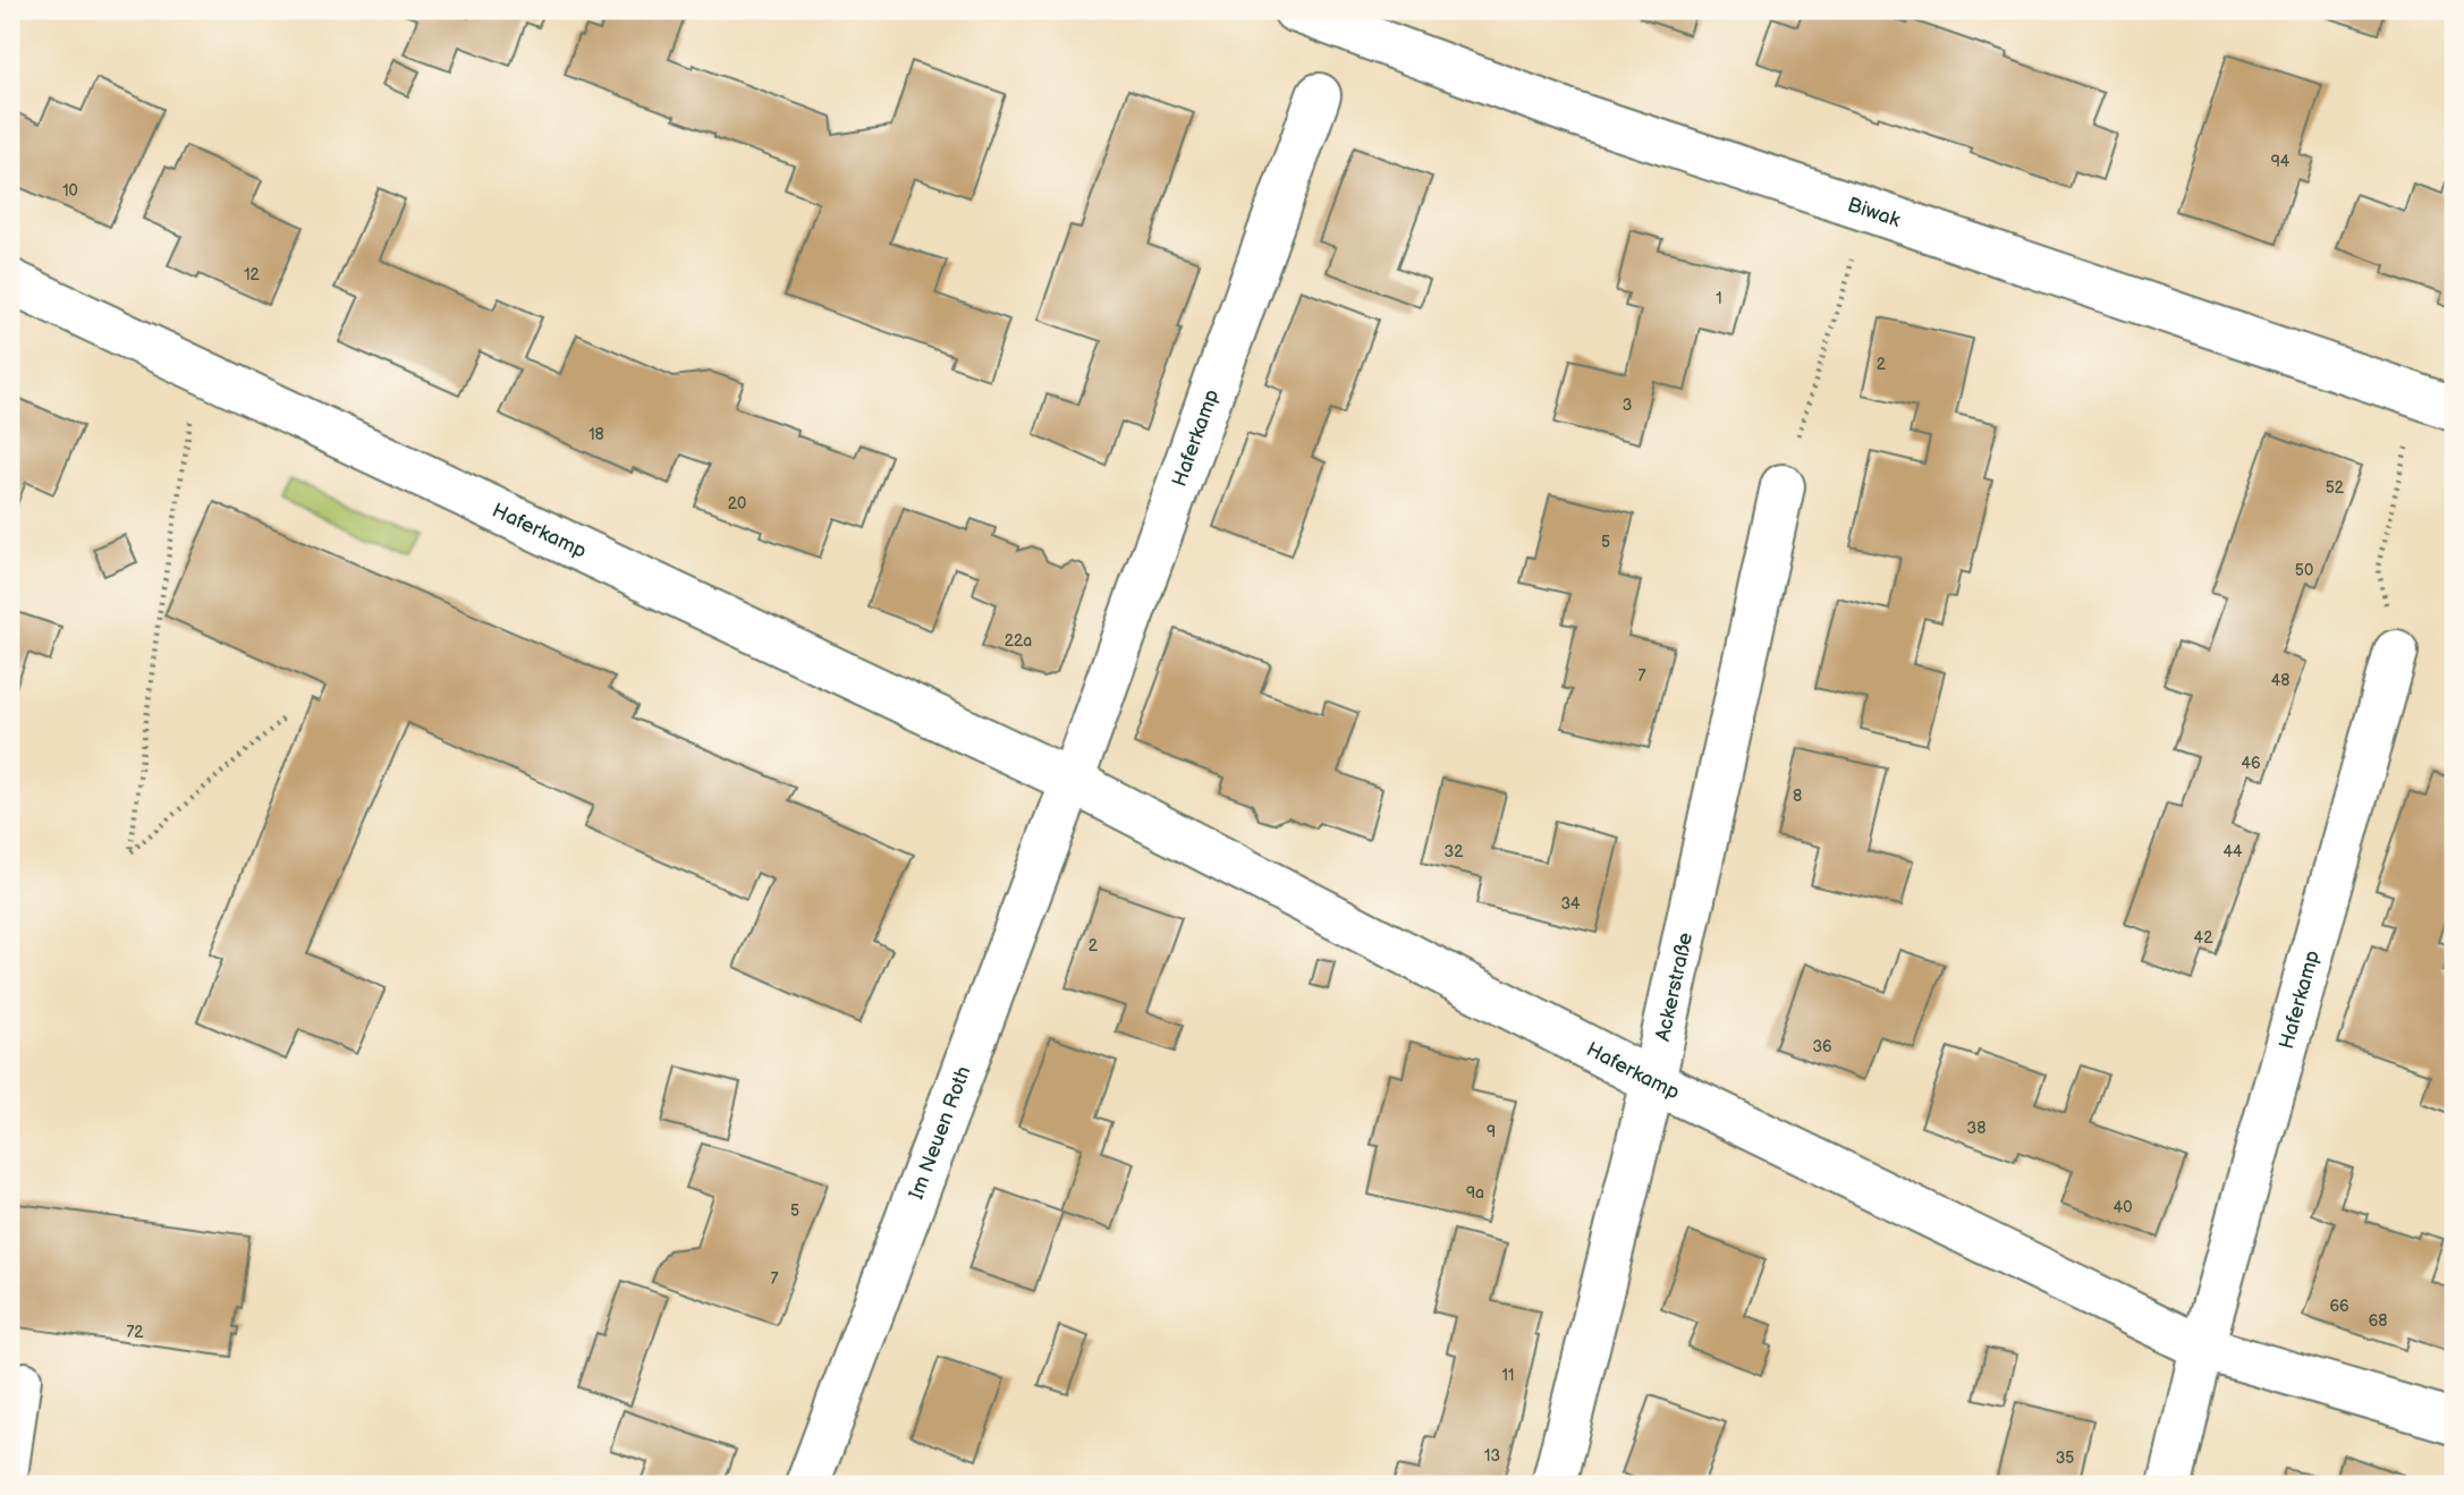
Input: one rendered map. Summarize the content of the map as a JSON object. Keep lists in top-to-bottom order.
{
  "streets": {
    "street": [
      "Biwak",
      "Haferkamp",
      "Ackerstraße",
      "Im Neuen Roth"
    ]
  },
  "crossings": [
    ["Haferkamp", "Ackerstraße"],
    ["Haferkamp", "Im Neuen Roth"]
  ],
  "house_numbers": [
    "94",
    "10",
    "12",
    "1",
    "2",
    "3",
    "18",
    "52",
    "20",
    "5",
    "50",
    "22a",
    "7",
    "48",
    "46",
    "8",
    "32",
    "44",
    "34",
    "42",
    "2",
    "36",
    "38",
    "9",
    "9a",
    "40",
    "5",
    "7",
    "66",
    "68",
    "72",
    "11",
    "13",
    "35"
  ]
}
